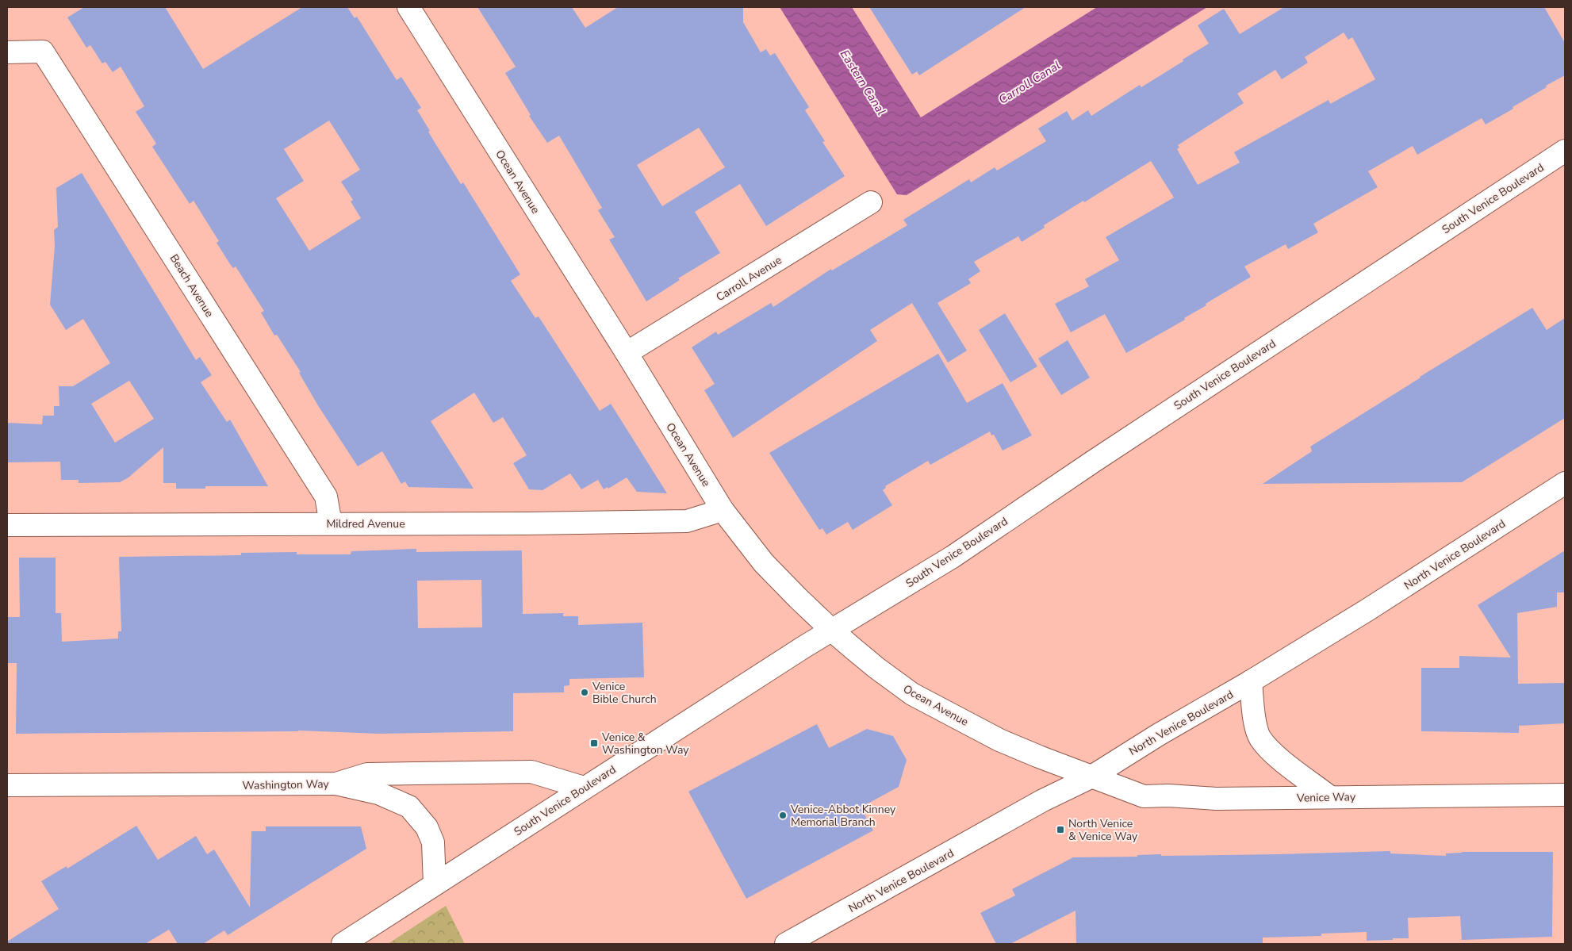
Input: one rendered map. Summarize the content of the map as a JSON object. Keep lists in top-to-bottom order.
{
  "streets": {
    "street": [
      "Ocean Avenue",
      "South Venice Boulevard",
      "Carroll Avenue",
      "Beach Avenue",
      "Mildred Avenue",
      "North Venice Boulevard",
      "Washington Way",
      "Venice Way"
    ]
  },
  "crossings": [
    ["Ocean Avenue", "South Venice Boulevard"],
    ["Ocean Avenue", "Carroll Avenue"],
    ["Ocean Avenue", "Mildred Avenue"],
    ["Ocean Avenue", "North Venice Boulevard"],
    ["Ocean Avenue", "Venice Way"],
    ["South Venice Boulevard", "Washington Way"],
    ["Beach Avenue", "Mildred Avenue"],
    ["North Venice Boulevard", "Venice Way"]
  ],
  "water": ["Eastern Canal", "Carroll Canal"],
  "places": {
    "other": ["Venice Bible Church", "Venice-Abbot Kinney Memorial Branch"],
    "transit": ["Venice & Washington Way", "North Venice & Venice Way"]
  }
}
